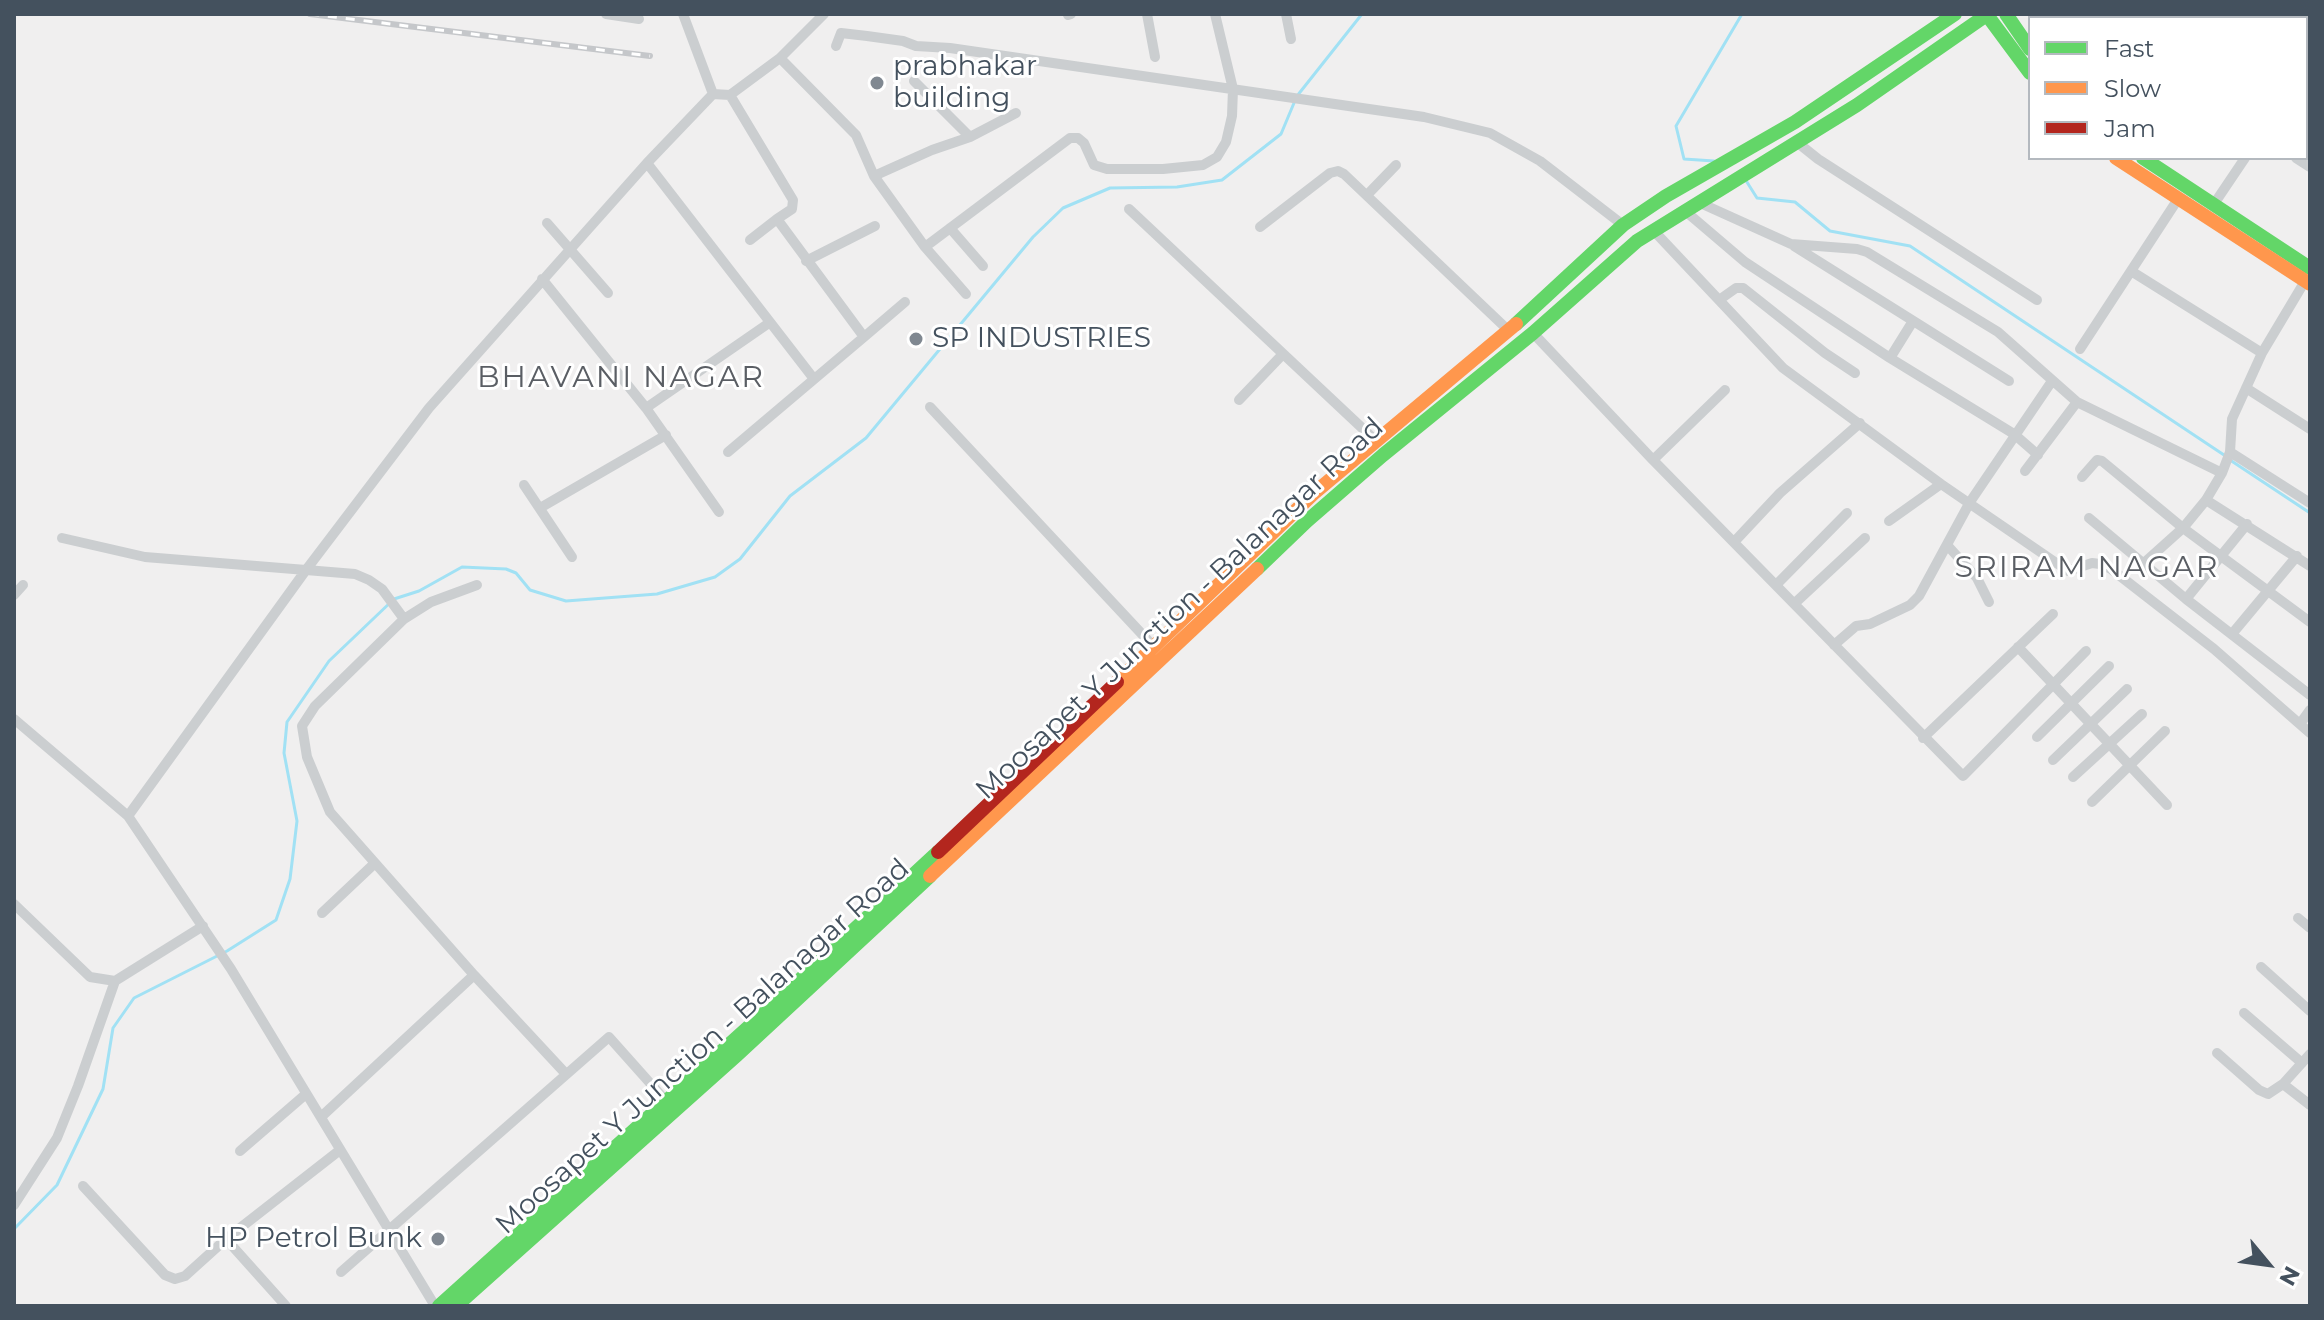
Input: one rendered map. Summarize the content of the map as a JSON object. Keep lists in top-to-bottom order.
{
  "streets": {
    "main road": ["Moosapet Y Junction - Balanagar Road"]
  },
  "districts": ["BHAVANI NAGAR", "SRIRAM NAGAR"],
  "places": ["prabhakar building", "SP INDUSTRIES", "HP Petrol Bunk"],
  "legend": ["Fast", "Slow", "Jam"],
  "north": "bottom right"
}
